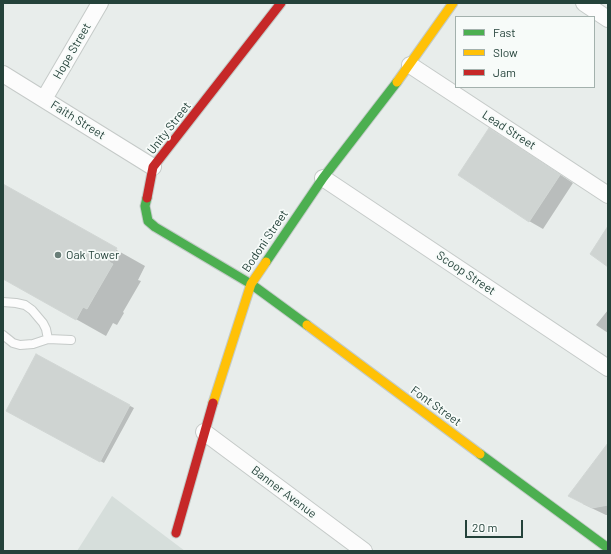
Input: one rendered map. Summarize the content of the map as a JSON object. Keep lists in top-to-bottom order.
{
  "streets": {
    "street": [
      "Hope Street",
      "Faith Street",
      "Unity Street",
      "Lead Street",
      "Bodoni Street",
      "Scoop Street",
      "Font Street",
      "Banner Avenue"
    ]
  },
  "crossings": [
    ["Hope Street", "Faith Street"],
    ["Faith Street", "Unity Street"],
    ["Unity Street", "Bodoni Street"],
    ["Unity Street", "Font Street"],
    ["Lead Street", "Bodoni Street"],
    ["Bodoni Street", "Scoop Street"],
    ["Bodoni Street", "Font Street"],
    ["Bodoni Street", "Banner Avenue"]
  ],
  "places": ["Oak Tower"],
  "legend": ["Fast", "Slow", "Jam"],
  "scale_bar": "20 m"
}
